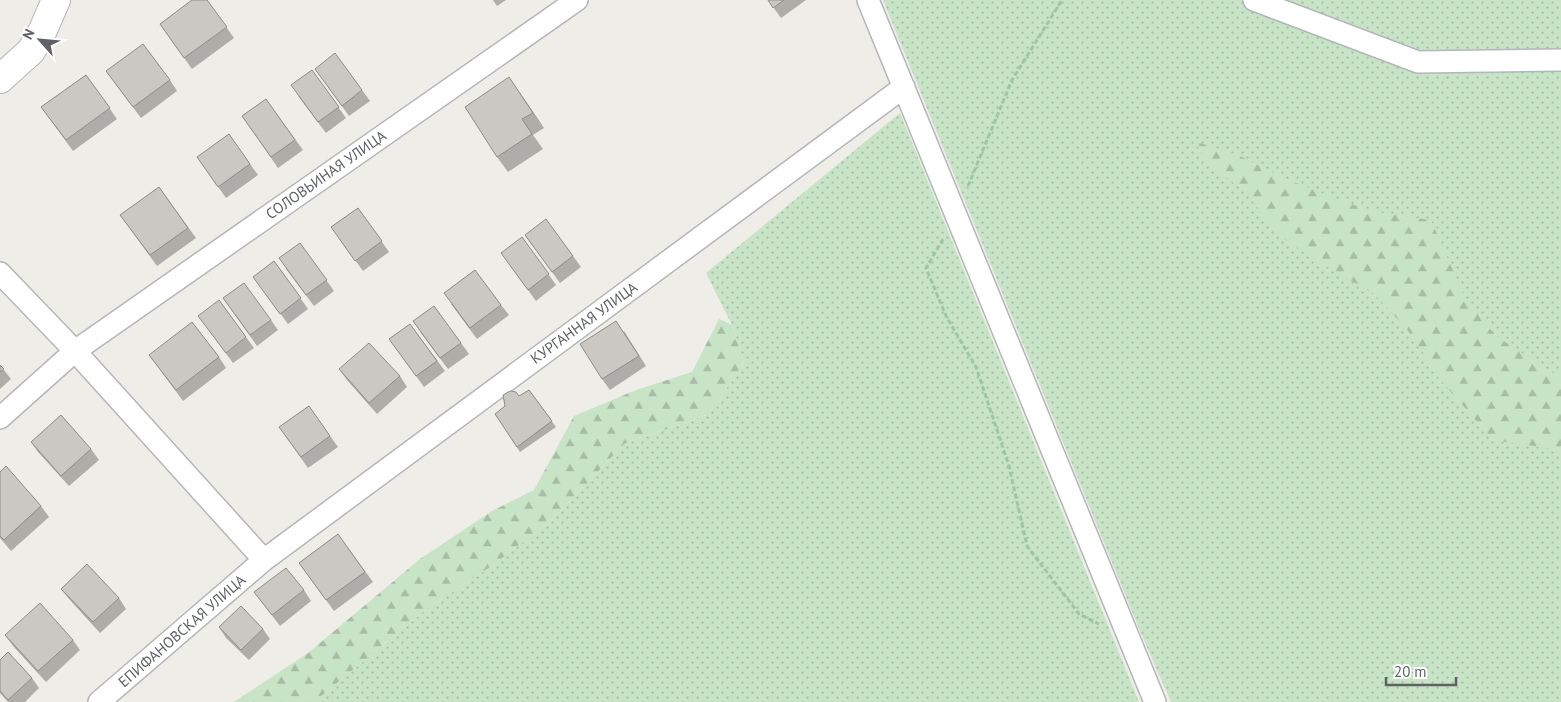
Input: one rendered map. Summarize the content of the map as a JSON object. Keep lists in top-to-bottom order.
{
  "streets": {
    "street": ["СОЛОВЬИНАЯ УЛИЦА", "КУРГАННАЯ УЛИЦА", "ЕПИФАНОВСКАЯ УЛИЦА"]
  },
  "crossings": [
    ["КУРГАННАЯ УЛИЦА", "ЕПИФАНОВСКАЯ УЛИЦА"]
  ],
  "scale_bar": "20 m",
  "north": "top left"
}
